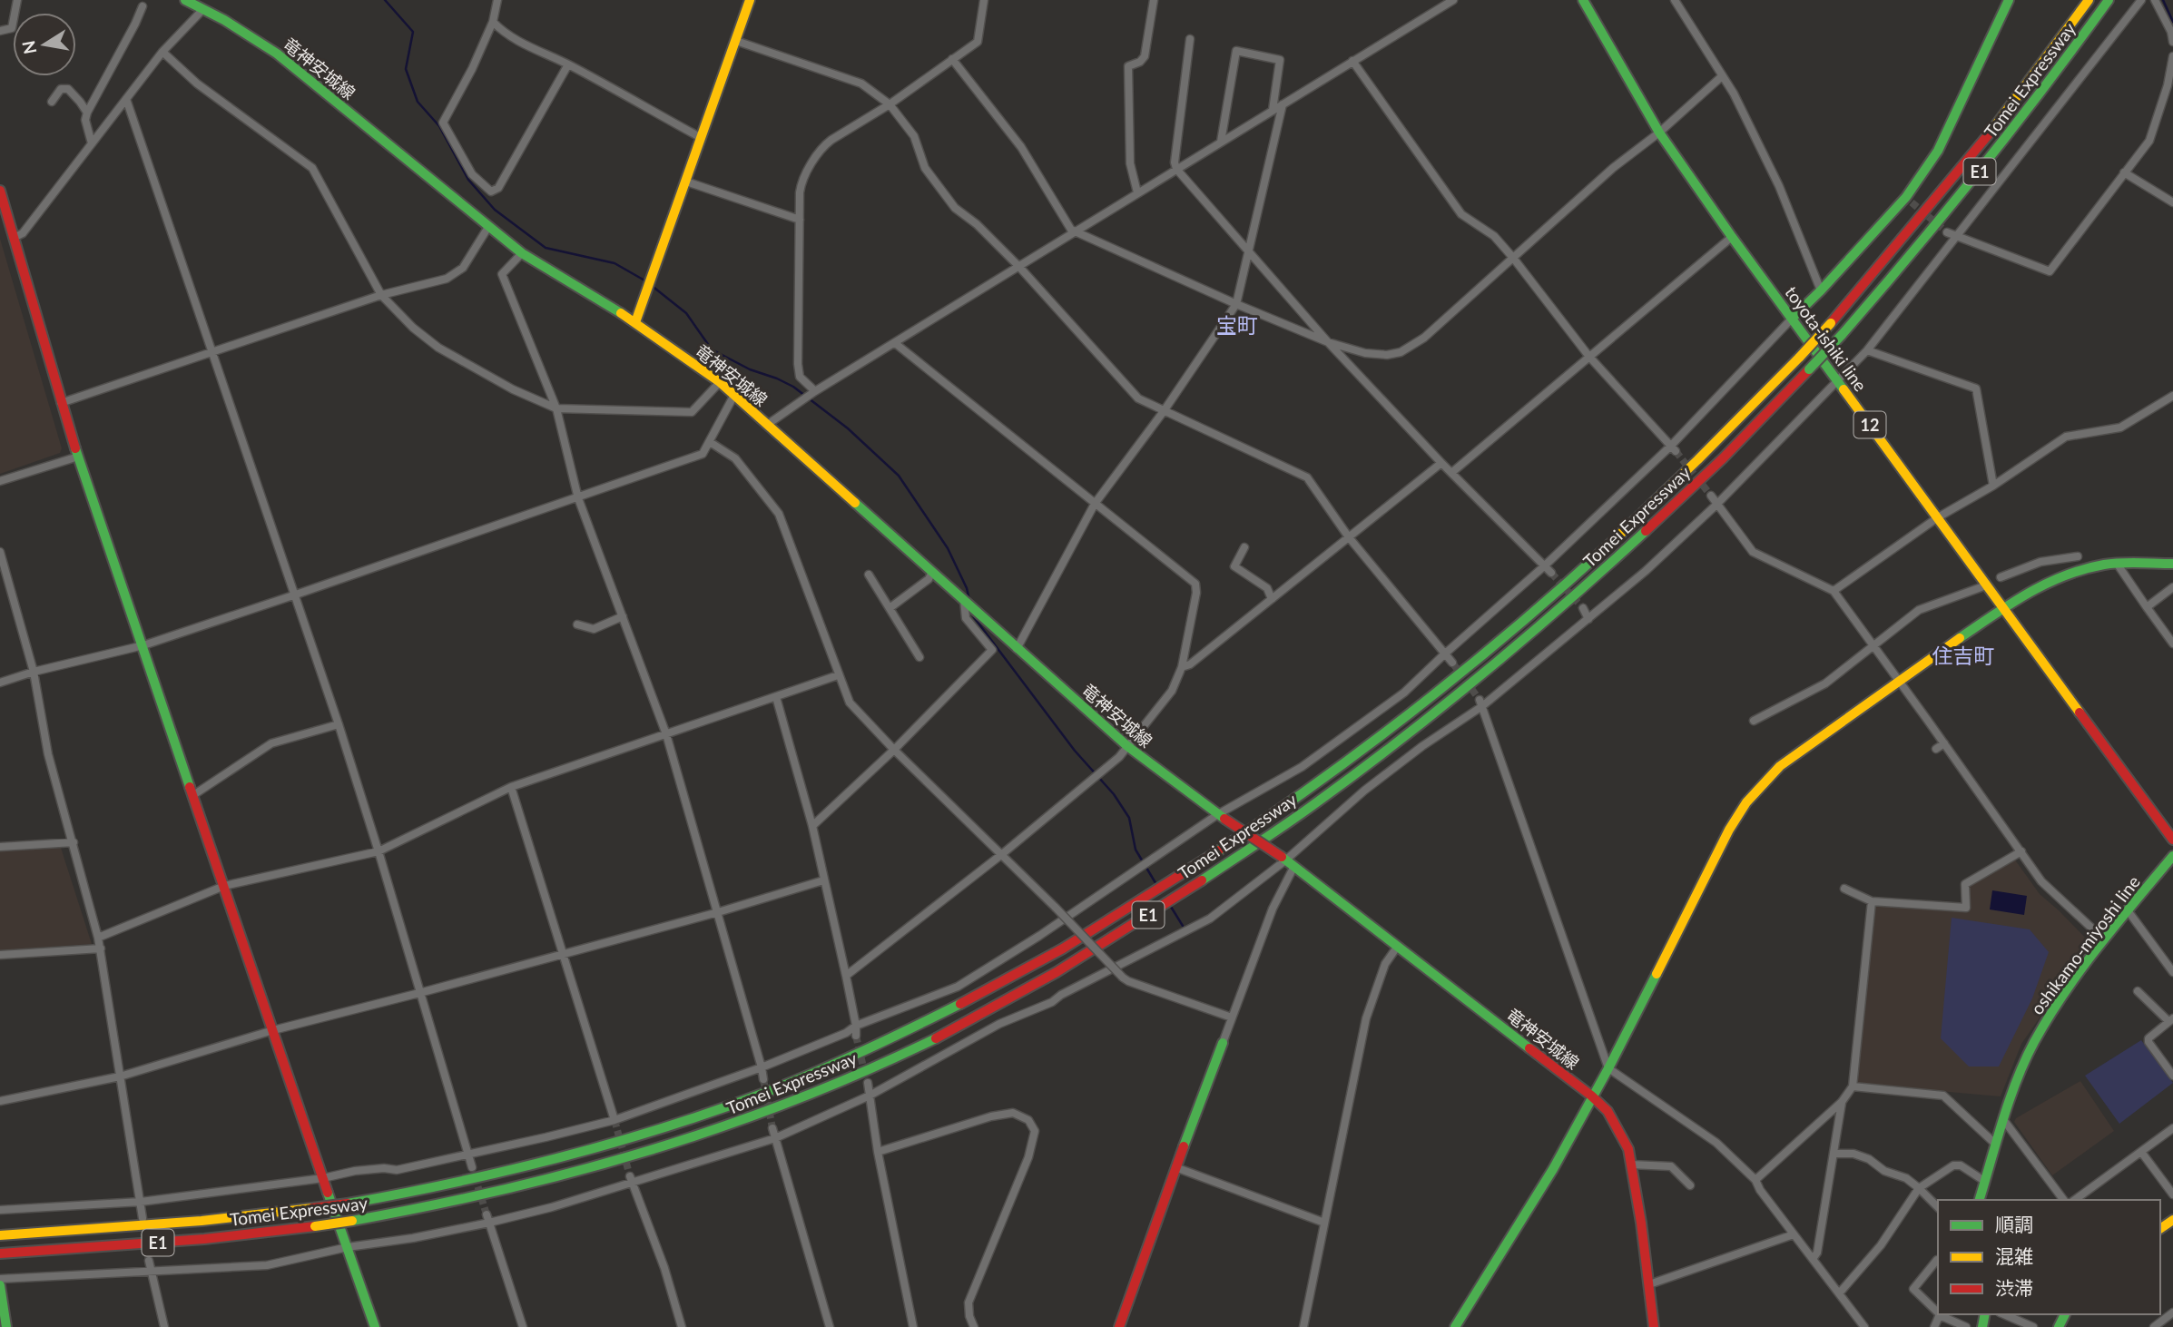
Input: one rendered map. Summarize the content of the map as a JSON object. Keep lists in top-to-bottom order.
{
  "streets": {
    "main road": [
      "竜神安城線",
      "Tomei Expressway",
      "E1",
      "toyota-ishiki line",
      "12",
      "oshikamo-miyoshi line"
    ]
  },
  "districts": ["宝町", "住吉町"],
  "legend": ["順調", "混雑", "渋滞"],
  "north": "left"
}
